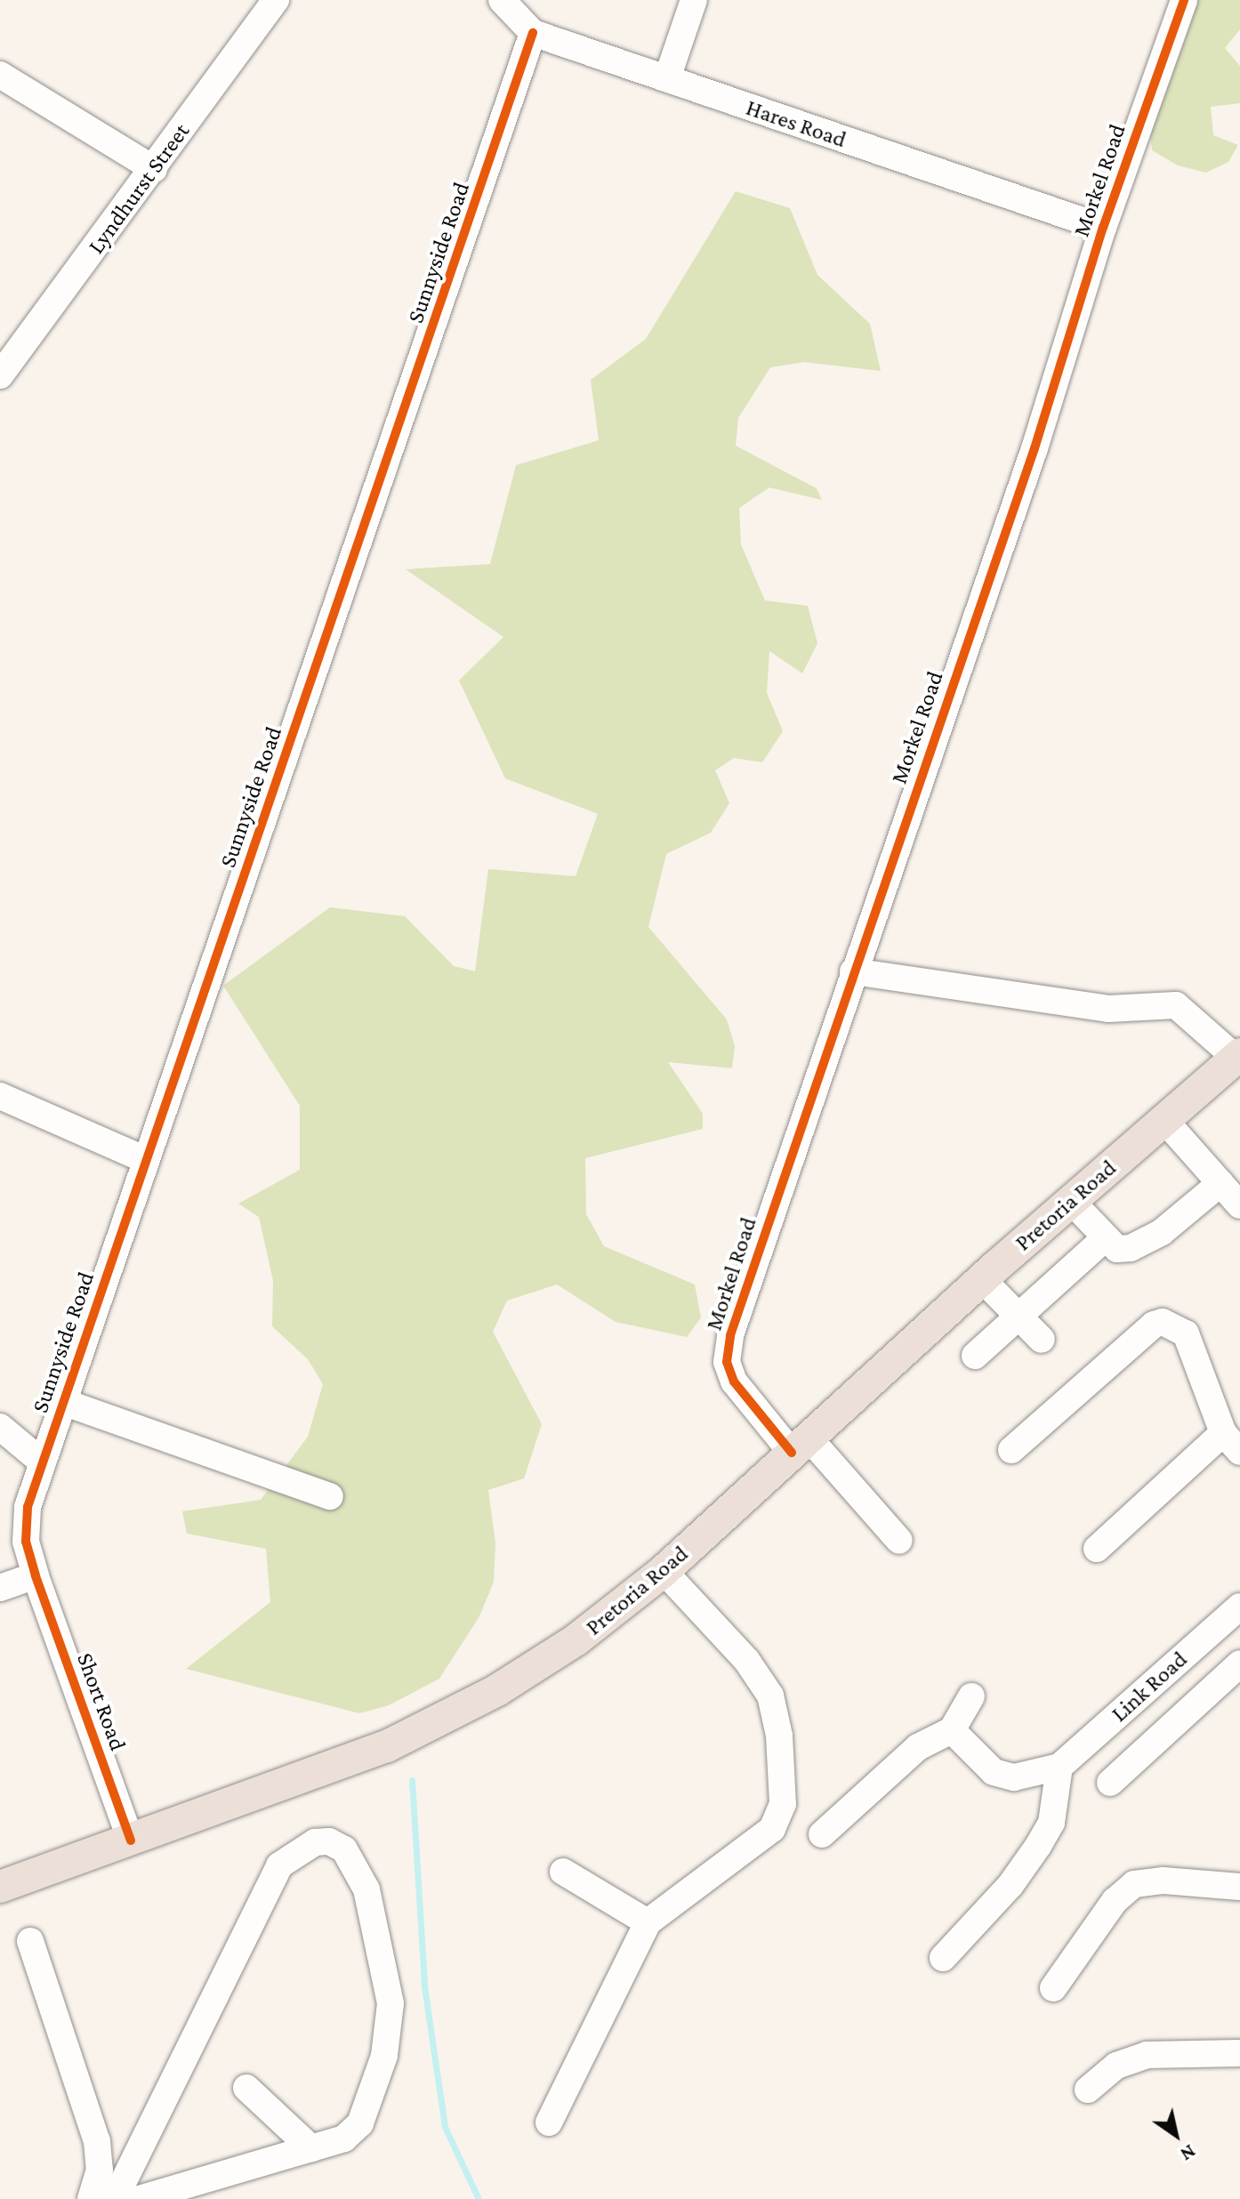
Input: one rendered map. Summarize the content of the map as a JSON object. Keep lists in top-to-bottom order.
{
  "streets": {
    "main road": ["Pretoria Road"],
    "street": [
      "Hares Road",
      "Morkel Road",
      "Lyndhurst Street",
      "Sunnyside Road",
      "Link Road",
      "Short Road"
    ]
  },
  "crossings": [
    ["Hares Road", "Morkel Road"],
    ["Hares Road", "Sunnyside Road"],
    ["Morkel Road", "Pretoria Road"],
    ["Sunnyside Road", "Short Road"],
    ["Pretoria Road", "Short Road"]
  ],
  "north": "bottom right"
}
